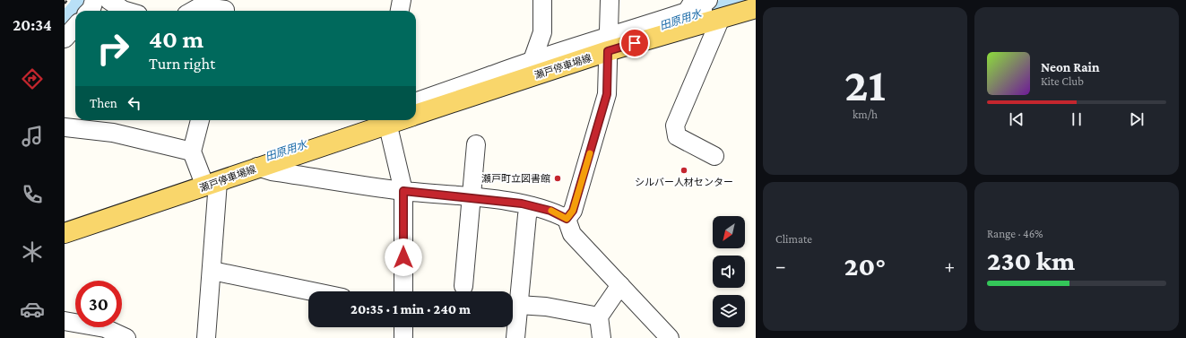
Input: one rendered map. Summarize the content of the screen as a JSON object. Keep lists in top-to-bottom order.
{
  "streets": {
    "main road": ["瀬戸停車場線"]
  },
  "water": ["田原用水"],
  "places": ["シルバー人材センター", "瀬戸町立図書館"],
  "north": "bottom left",
  "page": {
    "tabs": "20:34",
    "tile": [
      ["21", "km/h"],
      "Climate",
      ["Range · 46%", "230 km"]
    ],
    "turn": ["40 m", "Turn right"],
    "song": ["Neon Rain", "Kite Club"],
    "then": "Then",
    "heat": ["−", "20°", "+"],
    "limit": "30",
    "trip": "20:35 · 1 min · 240 m"
  }
}
